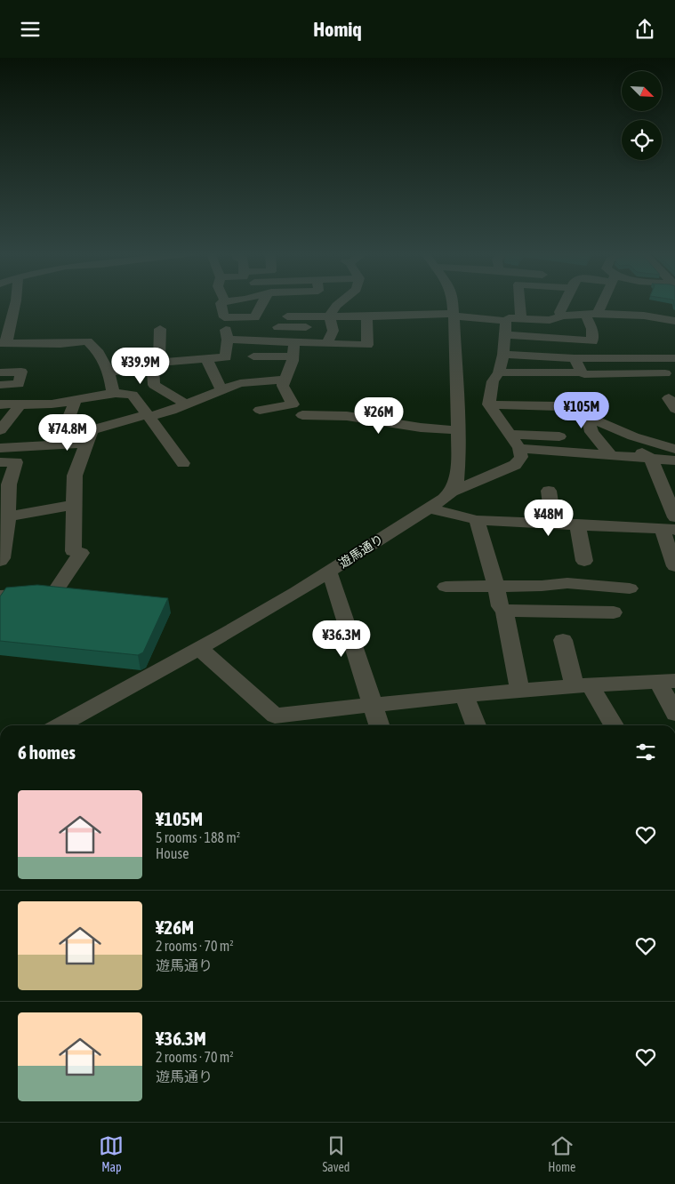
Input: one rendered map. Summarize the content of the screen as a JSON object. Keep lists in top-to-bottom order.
{
  "streets": {
    "street": ["遊馬通り"]
  },
  "north": "bottom right",
  "page": {
    "header": "Homiq",
    "price": [
      "¥39.9M",
      "¥105M",
      "¥26M",
      "¥74.8M",
      "¥48M",
      "¥36.3M"
    ],
    "heading": "6 homes",
    "list": [
      {
        "name": "¥105M",
        "note": "5 rooms · 188 m² · House"
      },
      {
        "name": "¥26M",
        "note": "2 rooms · 70 m² · 遊馬通り"
      },
      {
        "name": "¥36.3M",
        "note": "2 rooms · 70 m² · 遊馬通り"
      }
    ],
    "tabs": ["Map", "Saved", "Home"]
  }
}
